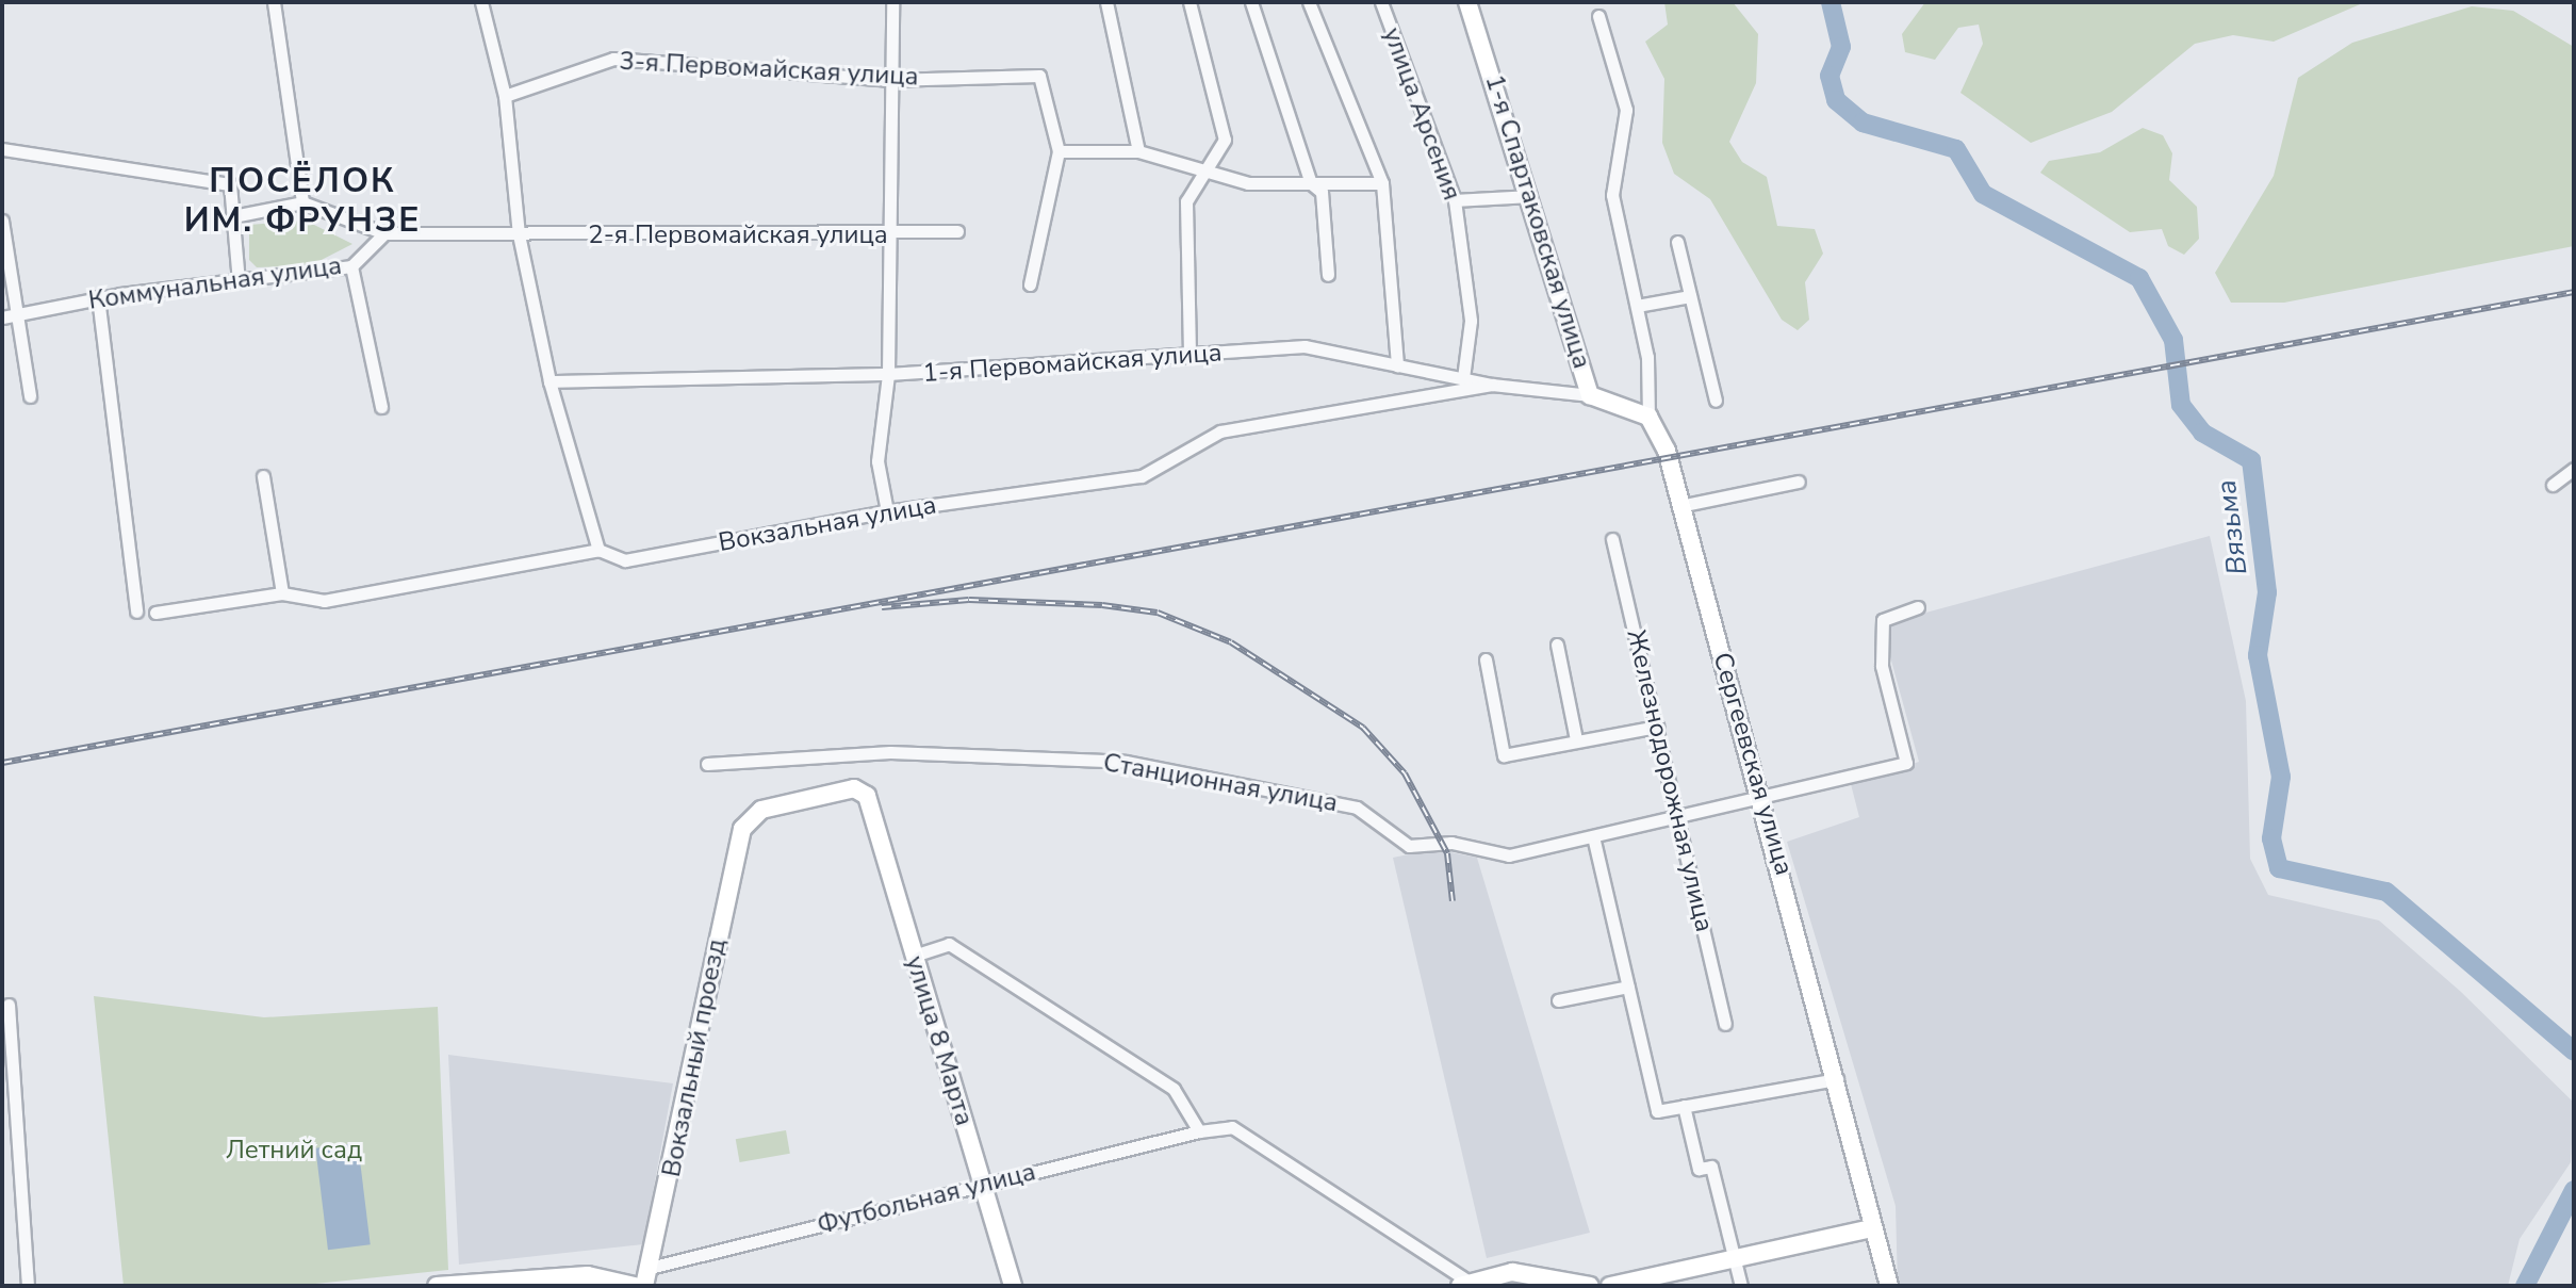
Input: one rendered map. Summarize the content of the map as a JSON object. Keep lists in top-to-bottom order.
{
  "streets": {
    "street": [
      "3-я Первомайская улица",
      "улица Арсения",
      "1-я Спартаковская улица",
      "2-я Первомайская улица",
      "Коммунальная улица",
      "1-я Первомайская улица",
      "Вокзальная улица",
      "Сергеевская улица",
      "Железнодорожная улица",
      "Станционная улица",
      "улица 8 Марта",
      "Вокзальный проезд",
      "Футбольная улица"
    ]
  },
  "crossings": [
    ["улица Арсения", "1-я Первомайская улица"],
    ["1-я Спартаковская улица", "1-я Первомайская улица"],
    ["1-я Спартаковская улица", "Сергеевская улица"],
    ["1-я Первомайская улица", "Вокзальная улица"],
    ["Сергеевская улица", "Станционная улица"],
    ["Железнодорожная улица", "Станционная улица"],
    ["улица 8 Марта", "Вокзальный проезд"],
    ["улица 8 Марта", "Футбольная улица"],
    ["Вокзальный проезд", "Футбольная улица"]
  ],
  "districts": ["ПОСЁЛОК ИМ. ФРУНЗЕ"],
  "water": ["Вязьма"],
  "parks": ["Летний сад"]
}
